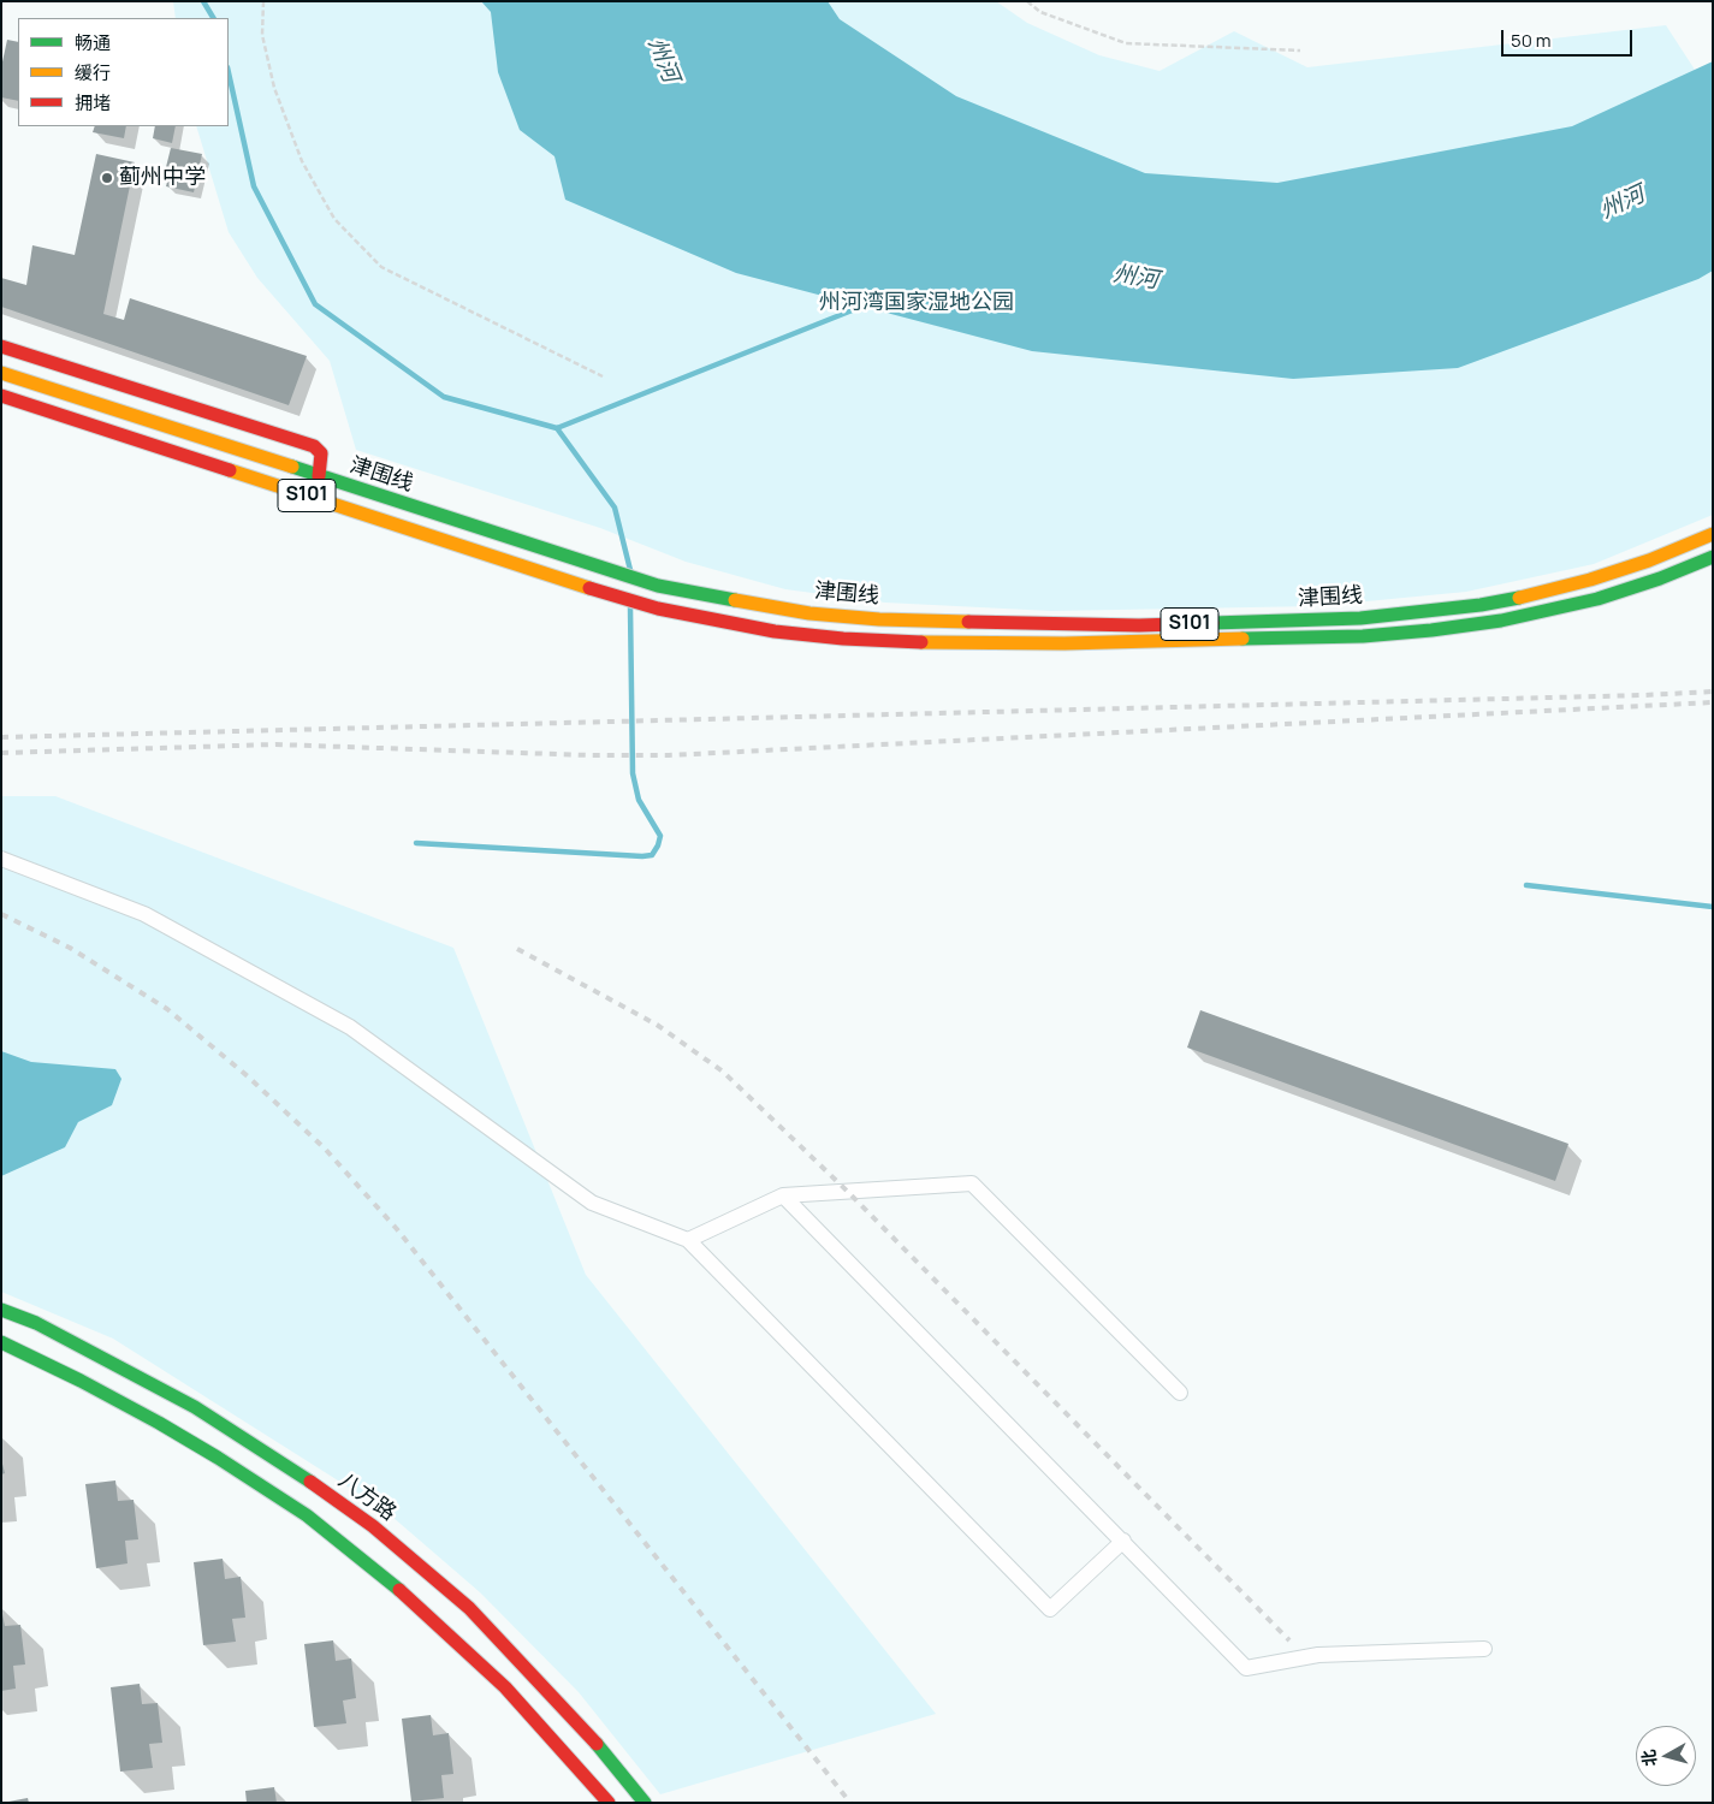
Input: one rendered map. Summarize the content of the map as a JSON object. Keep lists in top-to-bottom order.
{
  "streets": {
    "main road": ["津围线", "S101", "八方路"]
  },
  "water": ["州河"],
  "parks": ["州河湾国家湿地公园"],
  "places": ["蓟州中学"],
  "legend": ["畅通", "缓行", "拥堵"],
  "scale_bar": "50 m",
  "north": "left"
}
